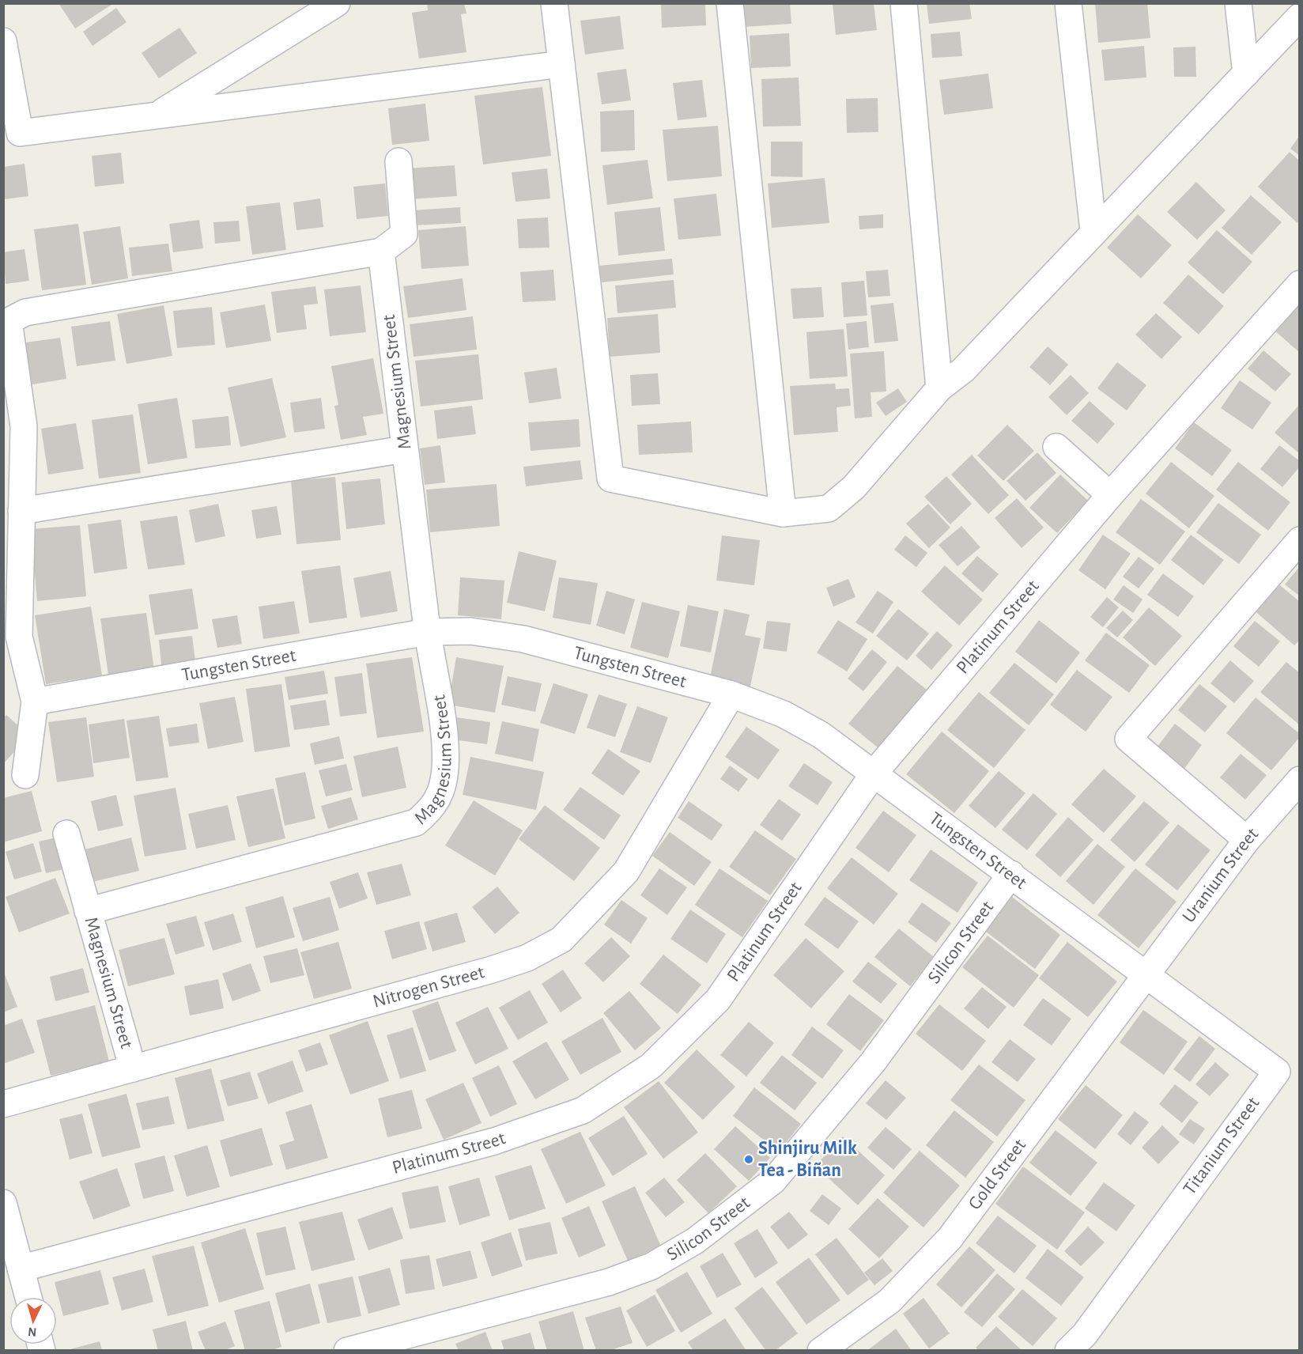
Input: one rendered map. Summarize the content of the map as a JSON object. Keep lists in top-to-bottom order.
{
  "streets": {
    "street": [
      "Magnesium Street",
      "Platinum Street",
      "Tungsten Street",
      "Uranium Street",
      "Silicon Street",
      "Nitrogen Street",
      "Titanium Street",
      "Gold Street"
    ]
  },
  "crossings": [
    ["Magnesium Street", "Tungsten Street"],
    ["Magnesium Street", "Nitrogen Street"],
    ["Platinum Street", "Tungsten Street"],
    ["Tungsten Street", "Uranium Street"],
    ["Tungsten Street", "Silicon Street"],
    ["Tungsten Street", "Nitrogen Street"],
    ["Tungsten Street", "Titanium Street"],
    ["Tungsten Street", "Gold Street"],
    ["Uranium Street", "Titanium Street"],
    ["Uranium Street", "Gold Street"],
    ["Titanium Street", "Gold Street"]
  ],
  "places": ["Shinjiru Milk Tea - Biñan"],
  "north": "bottom"
}
